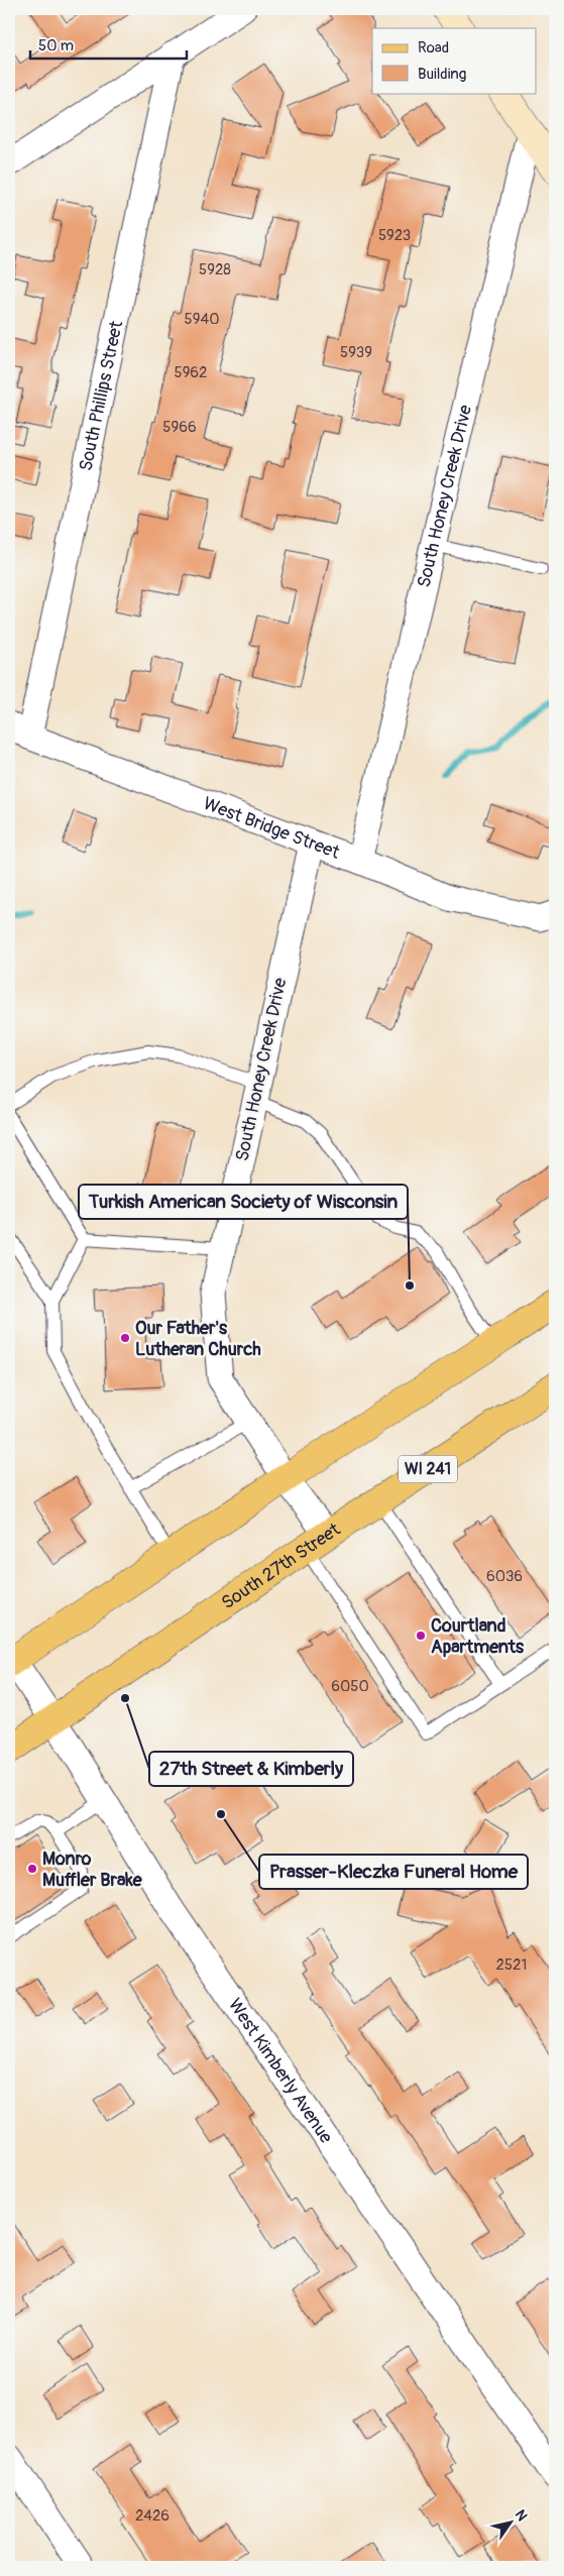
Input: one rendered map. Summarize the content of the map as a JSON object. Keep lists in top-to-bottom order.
{
  "streets": {
    "main road": ["WI 241", "South 27th Street"],
    "street": [
      "South Phillips Street",
      "South Honey Creek Drive",
      "West Bridge Street",
      "West Kimberly Avenue"
    ]
  },
  "crossings": [
    ["South Phillips Street", "West Bridge Street"],
    ["South Honey Creek Drive", "West Bridge Street"],
    ["South Honey Creek Drive", "South 27th Street"],
    ["South 27th Street", "West Kimberly Avenue"]
  ],
  "places": [
    "Turkish American Society of Wisconsin",
    "Our Father's Lutheran Church",
    "Courtland Apartments",
    "27th Street & Kimberly",
    "Prasser-Kleczka Funeral Home",
    "Monro Muffler Brake"
  ],
  "house_numbers": [
    "5923",
    "5928",
    "5940",
    "5939",
    "5962",
    "5966",
    "6036",
    "6050",
    "2521",
    "2426"
  ],
  "legend": ["Road", "Building"],
  "scale_bar": "50 m",
  "north": "top right"
}
